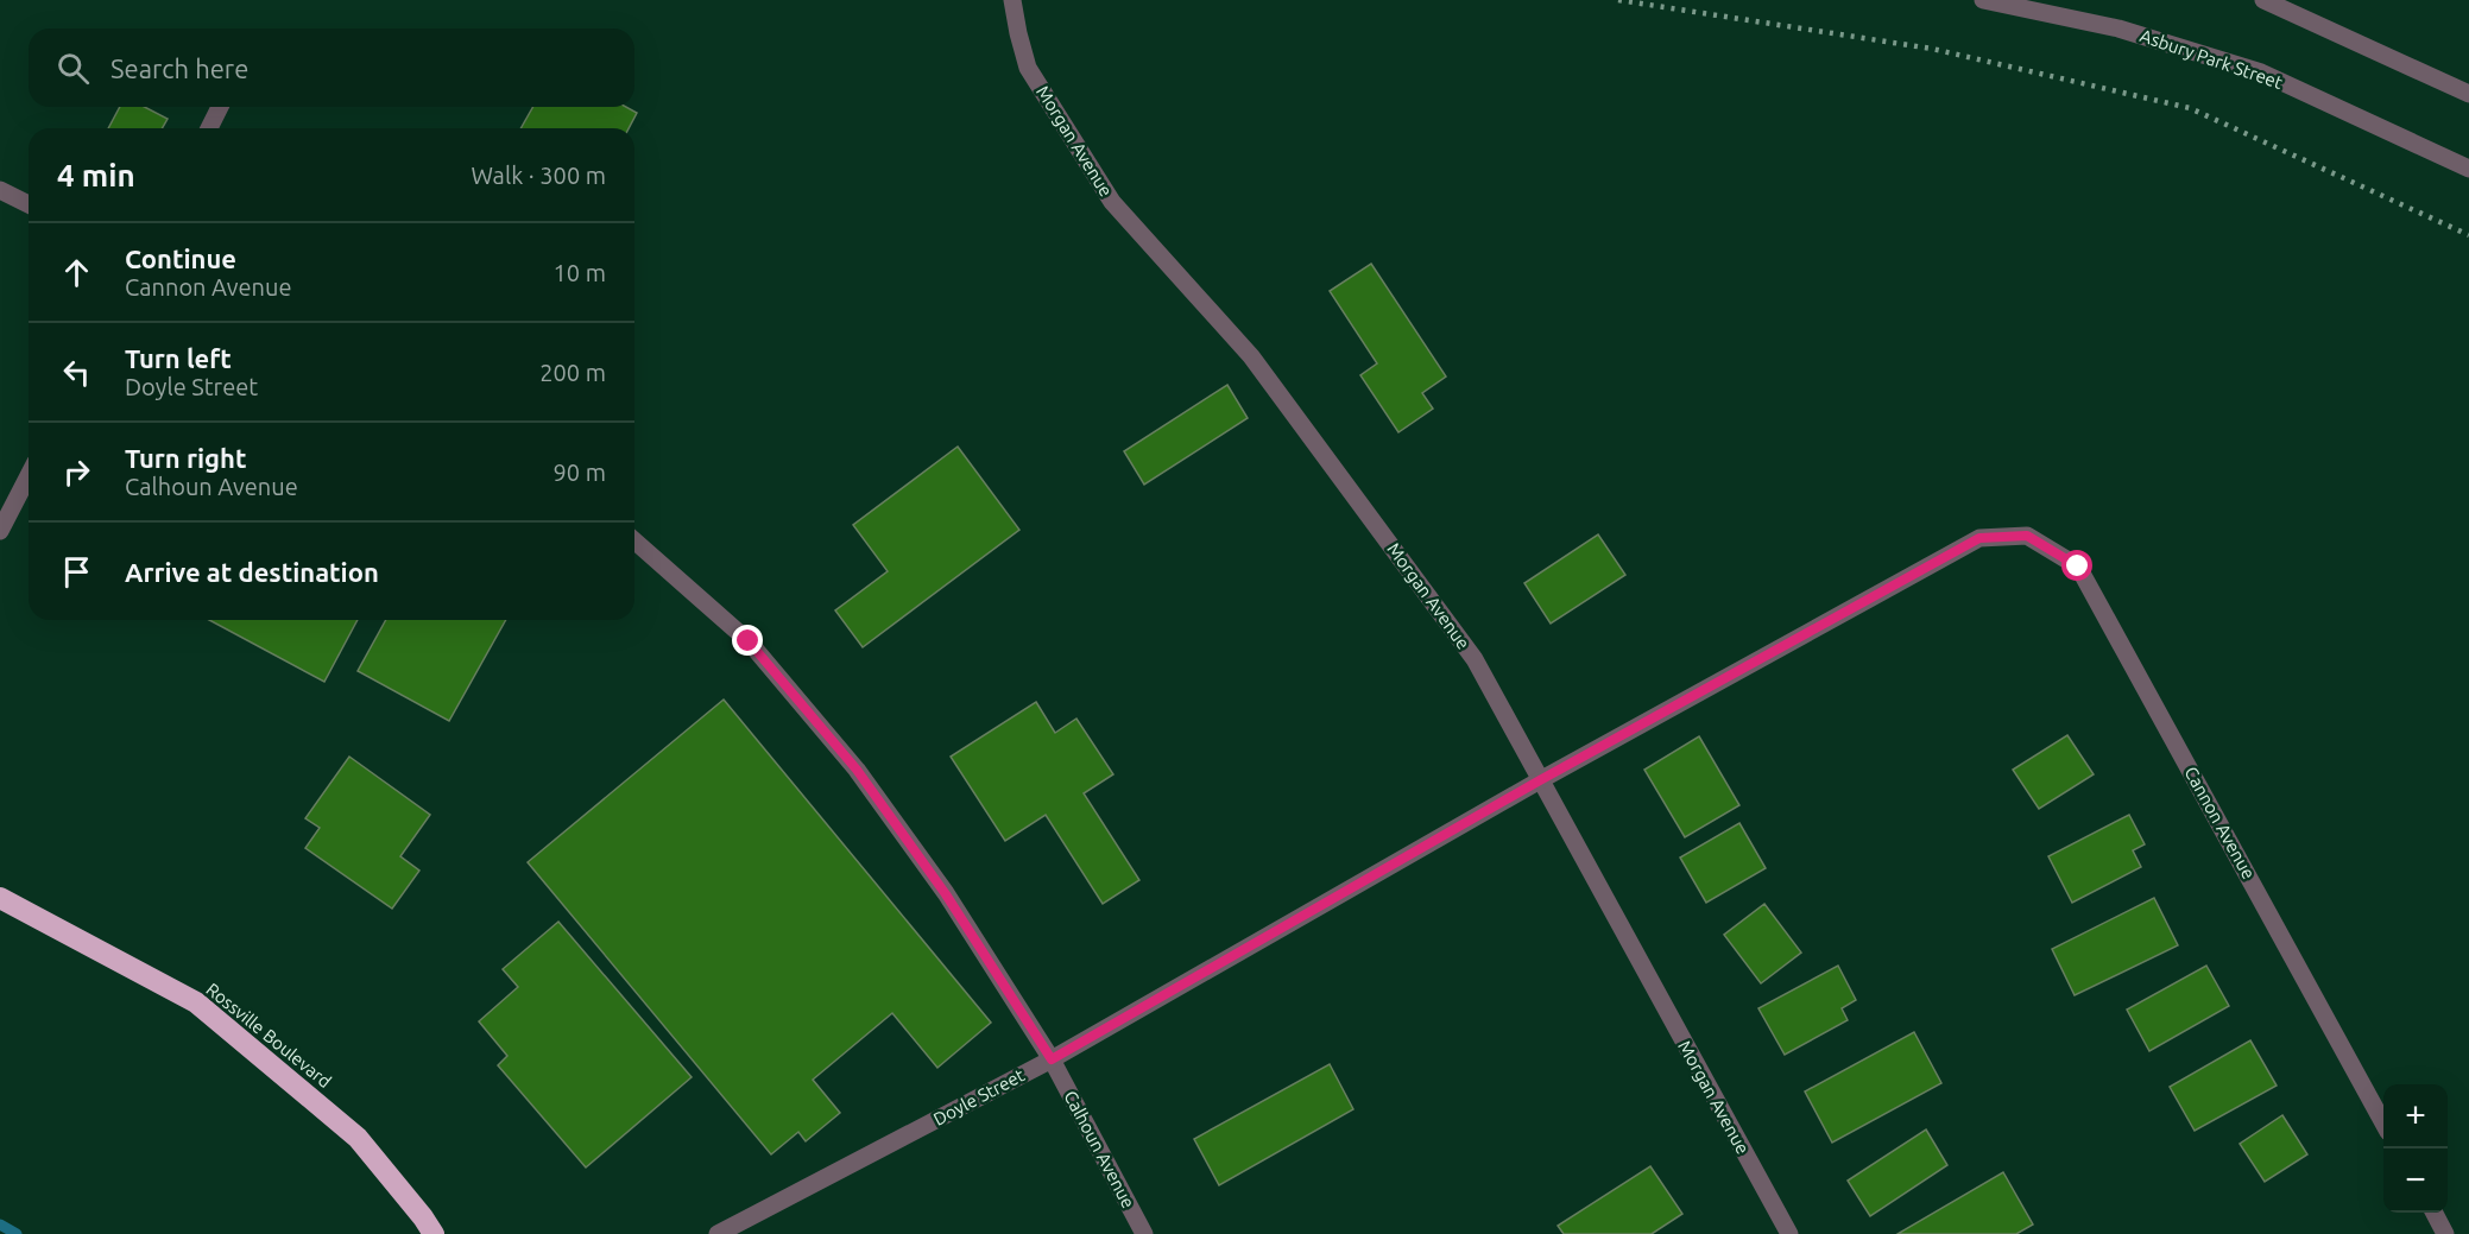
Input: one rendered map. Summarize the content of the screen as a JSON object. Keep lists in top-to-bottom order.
{
  "streets": {
    "highway": ["Rossville Boulevard"],
    "street": [
      "Asbury Park Street",
      "Morgan Avenue",
      "Cannon Avenue",
      "Doyle Street",
      "Calhoun Avenue"
    ]
  },
  "crossings": [
    ["Morgan Avenue", "Doyle Street"],
    ["Cannon Avenue", "Doyle Street"],
    ["Doyle Street", "Calhoun Avenue"]
  ],
  "page": {
    "search": "Search here",
    "heading": ["4 min", "Walk · 300 m"],
    "list": [
      ["Continue", "Cannon Avenue", "10 m"],
      ["Turn left", "Doyle Street", "200 m"],
      ["Turn right", "Calhoun Avenue", "90 m"],
      "Arrive at destination"
    ],
    "map_buttons": ["+", "−"]
  }
}
